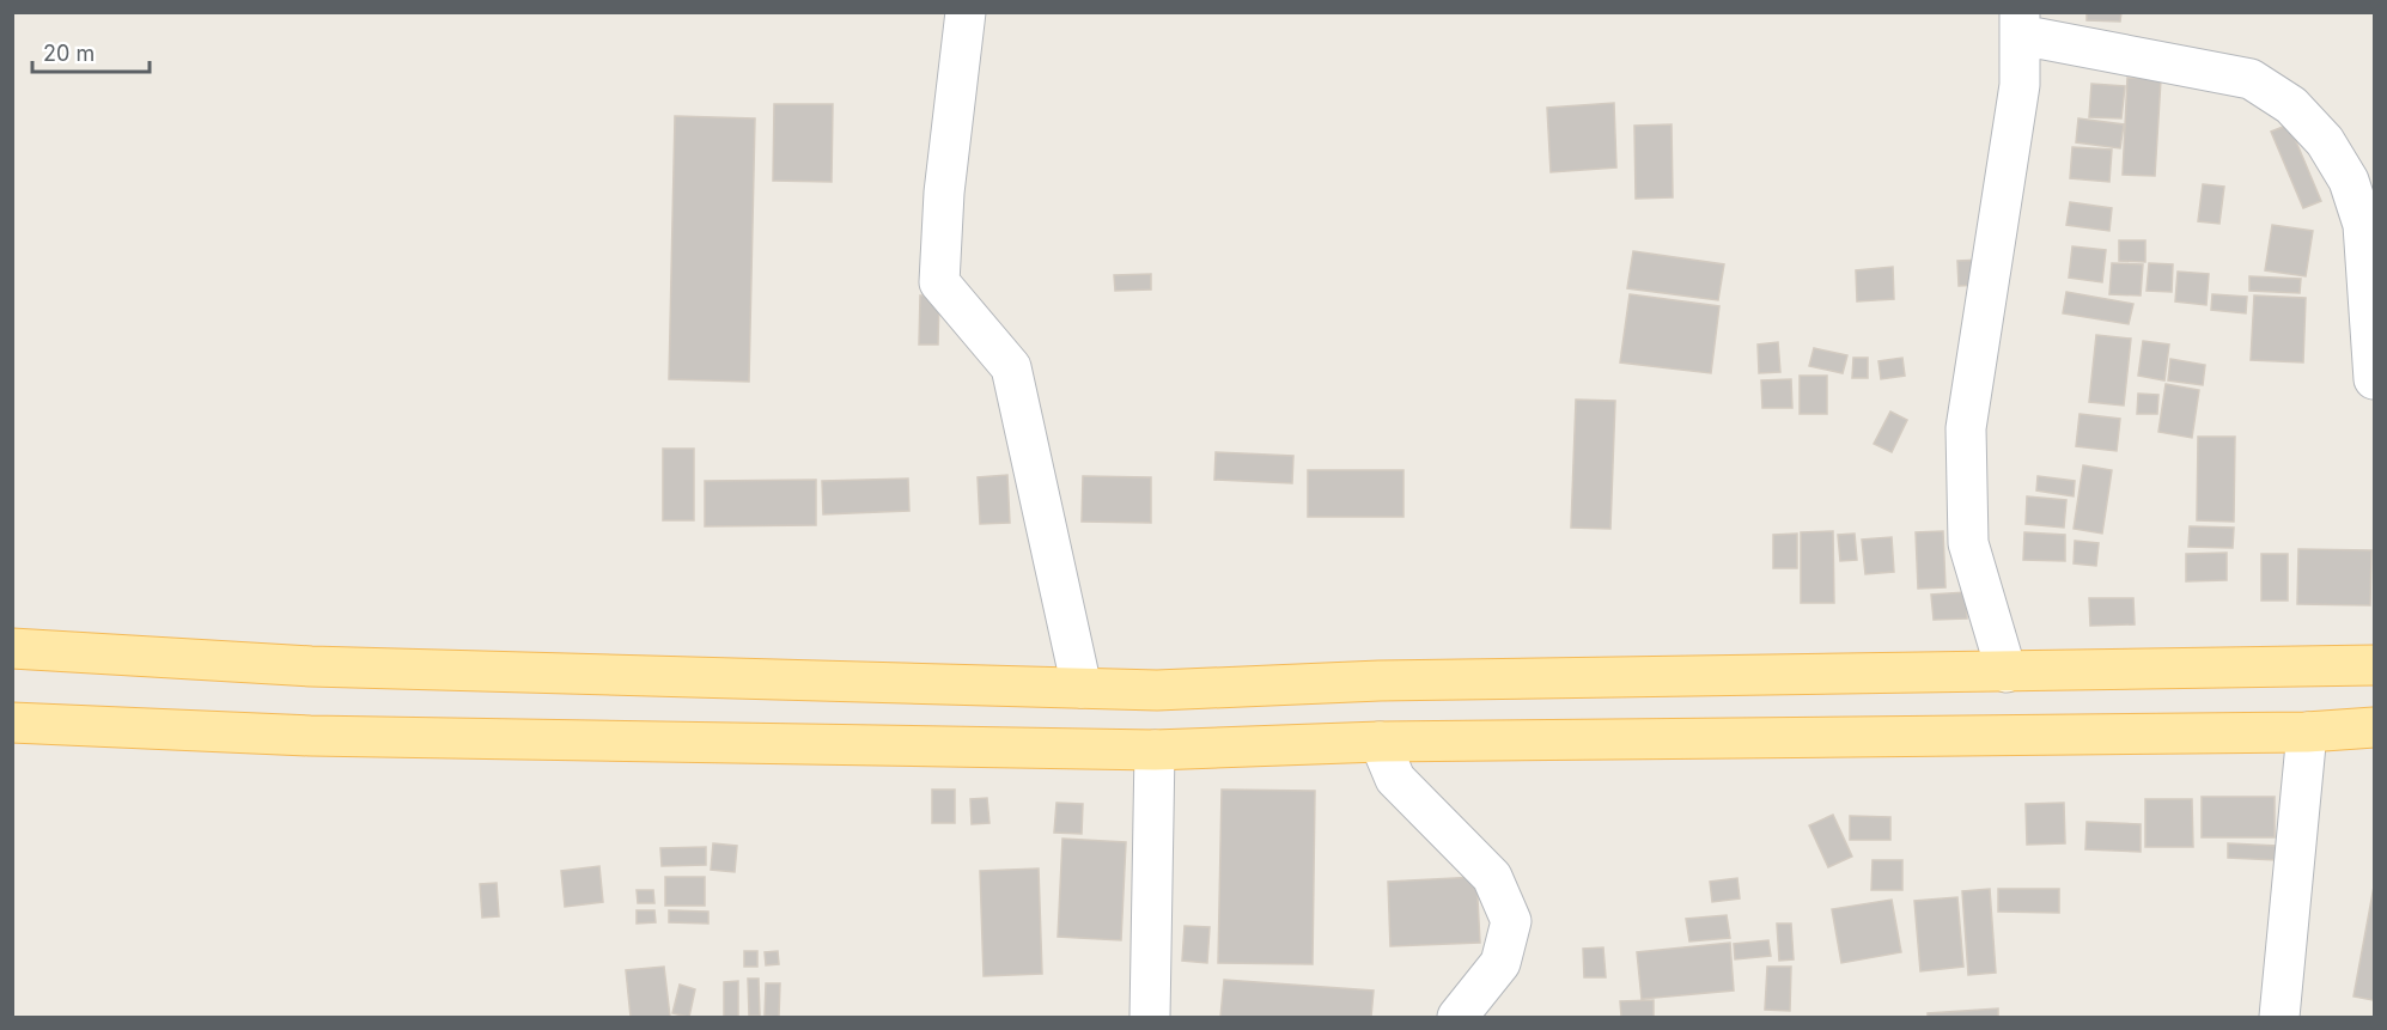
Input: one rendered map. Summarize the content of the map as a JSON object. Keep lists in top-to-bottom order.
{
  "scale_bar": "20 m"
}
